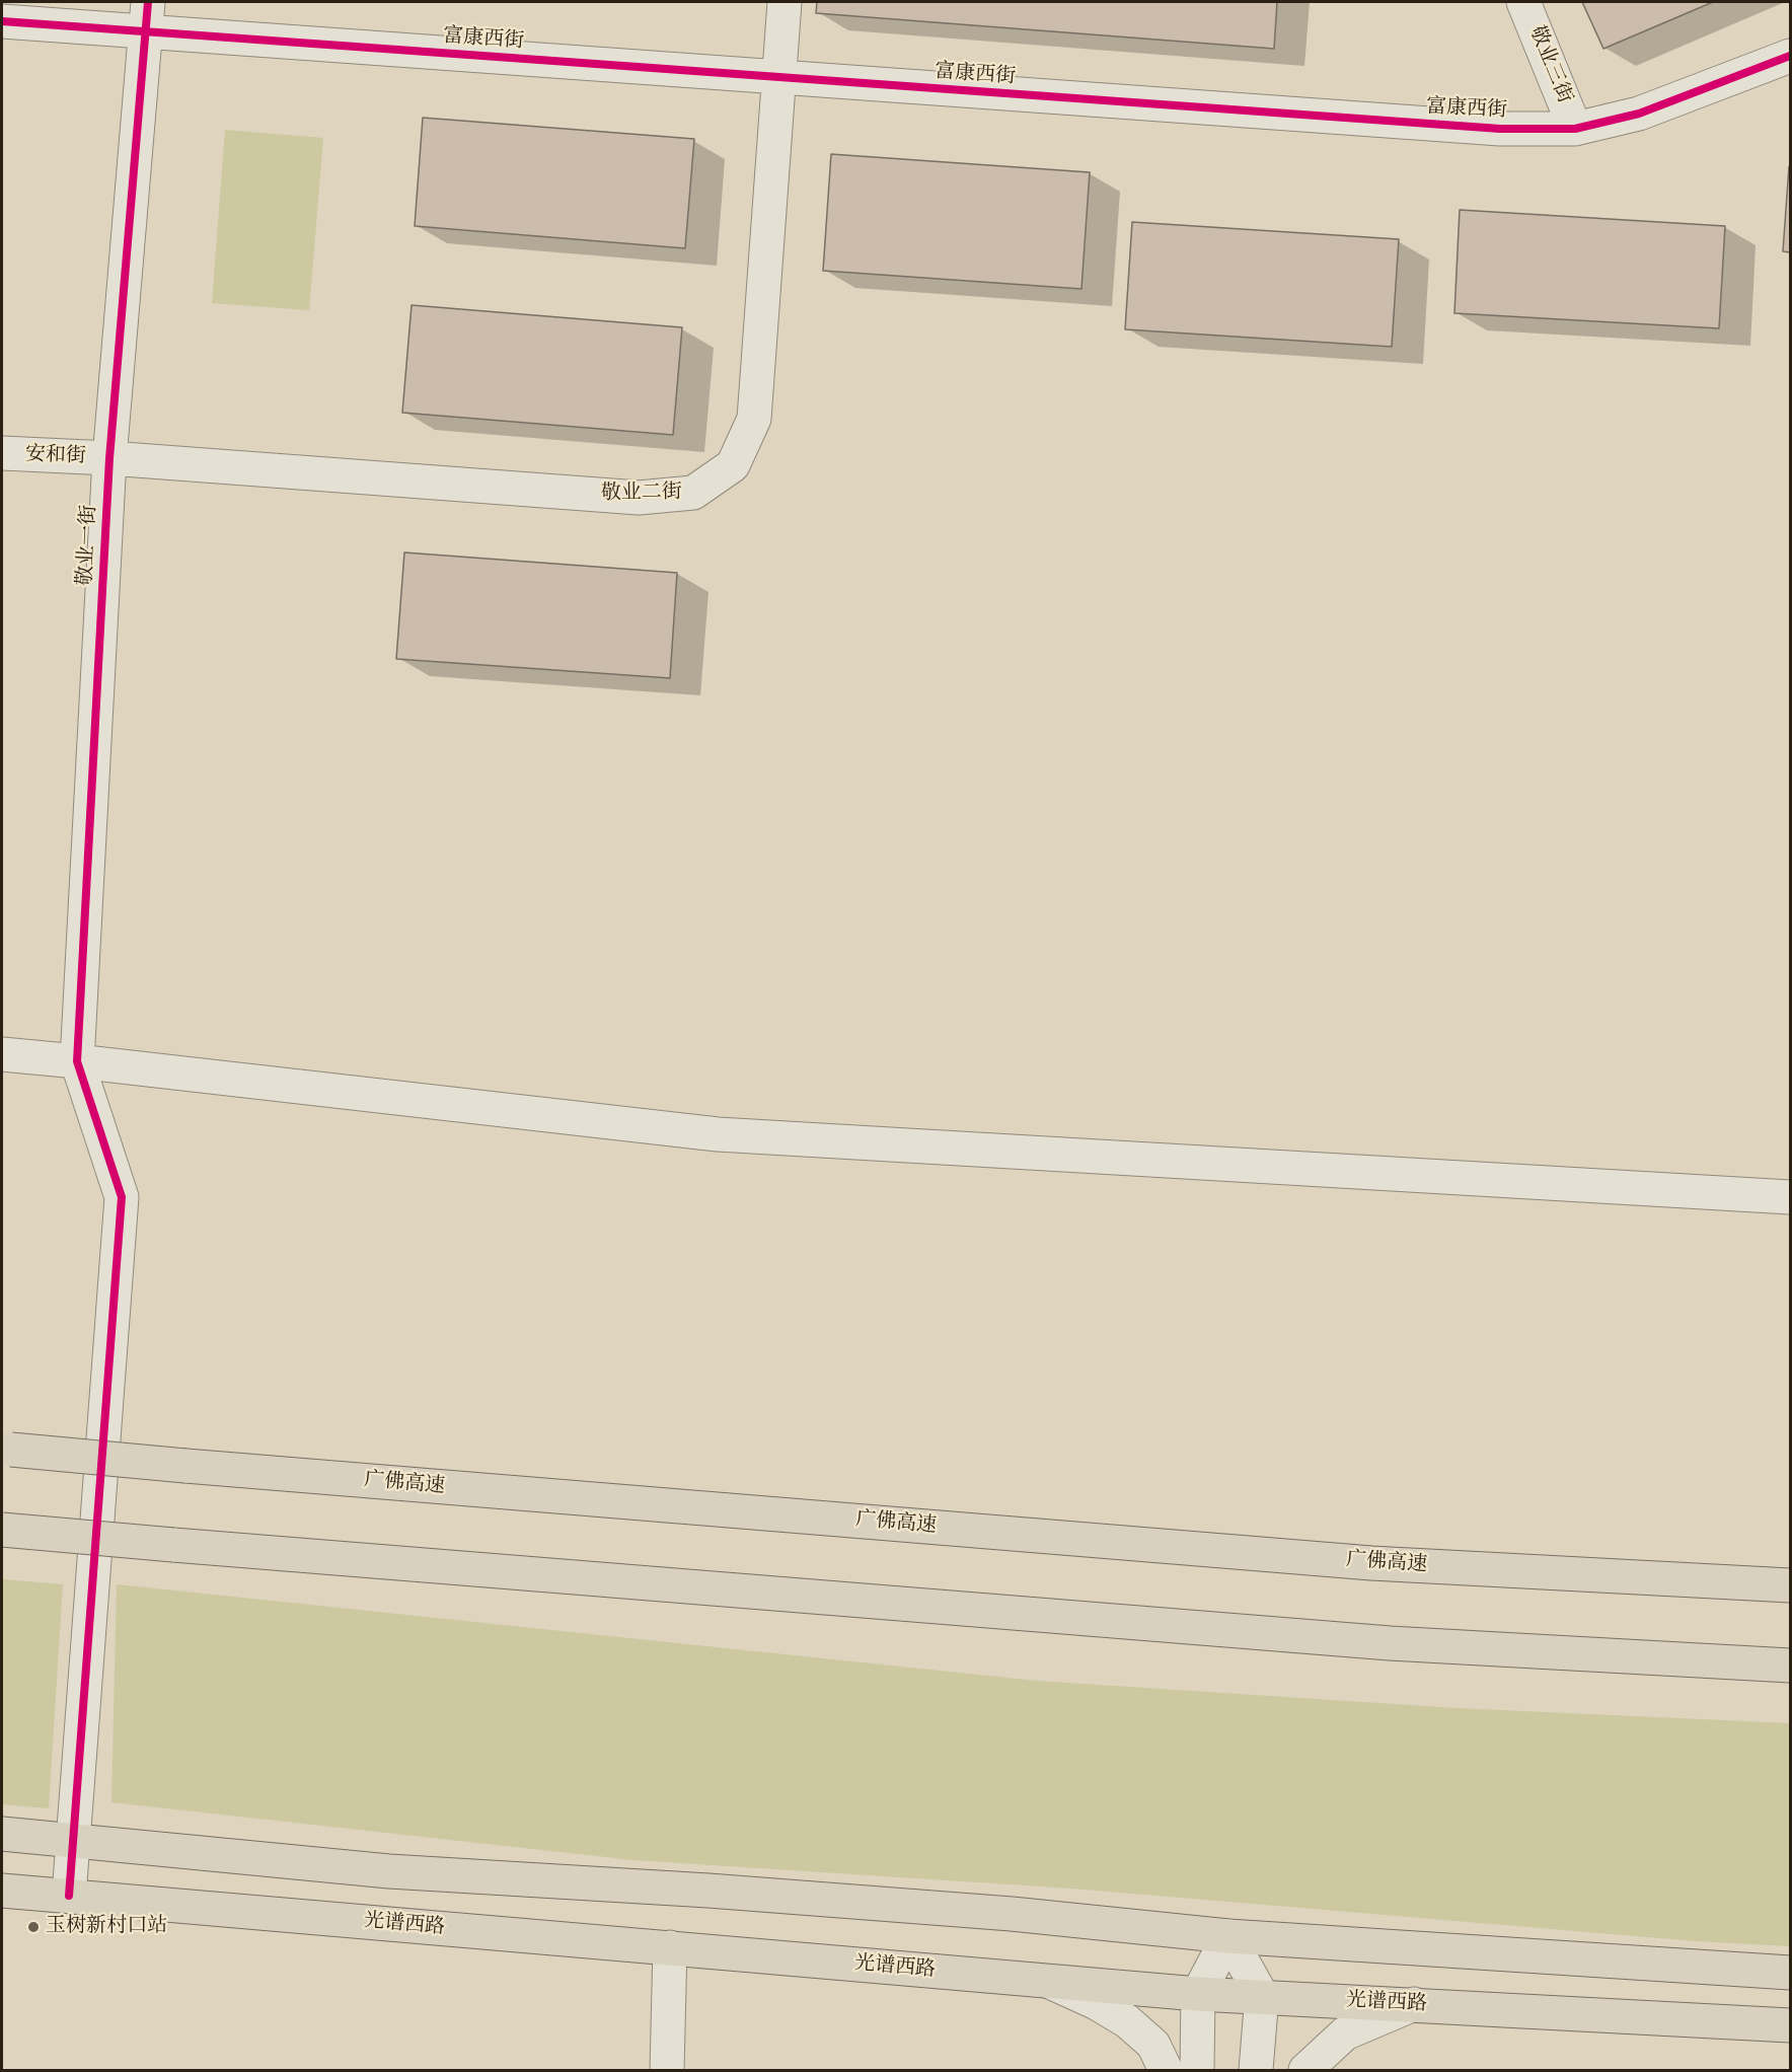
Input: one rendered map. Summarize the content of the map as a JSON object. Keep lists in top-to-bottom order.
{
  "streets": {
    "main road": ["广佛高速", "光谱西路"],
    "street": [
      "富康西街",
      "敬业三街",
      "安和街",
      "敬业二街",
      "敬业一街"
    ]
  },
  "crossings": [
    ["富康西街", "敬业三街"],
    ["富康西街", "敬业二街"],
    ["富康西街", "敬业一街"],
    ["安和街", "敬业二街"],
    ["安和街", "敬业一街"],
    ["敬业二街", "敬业一街"]
  ],
  "places": ["玉树新村口站"]
}
